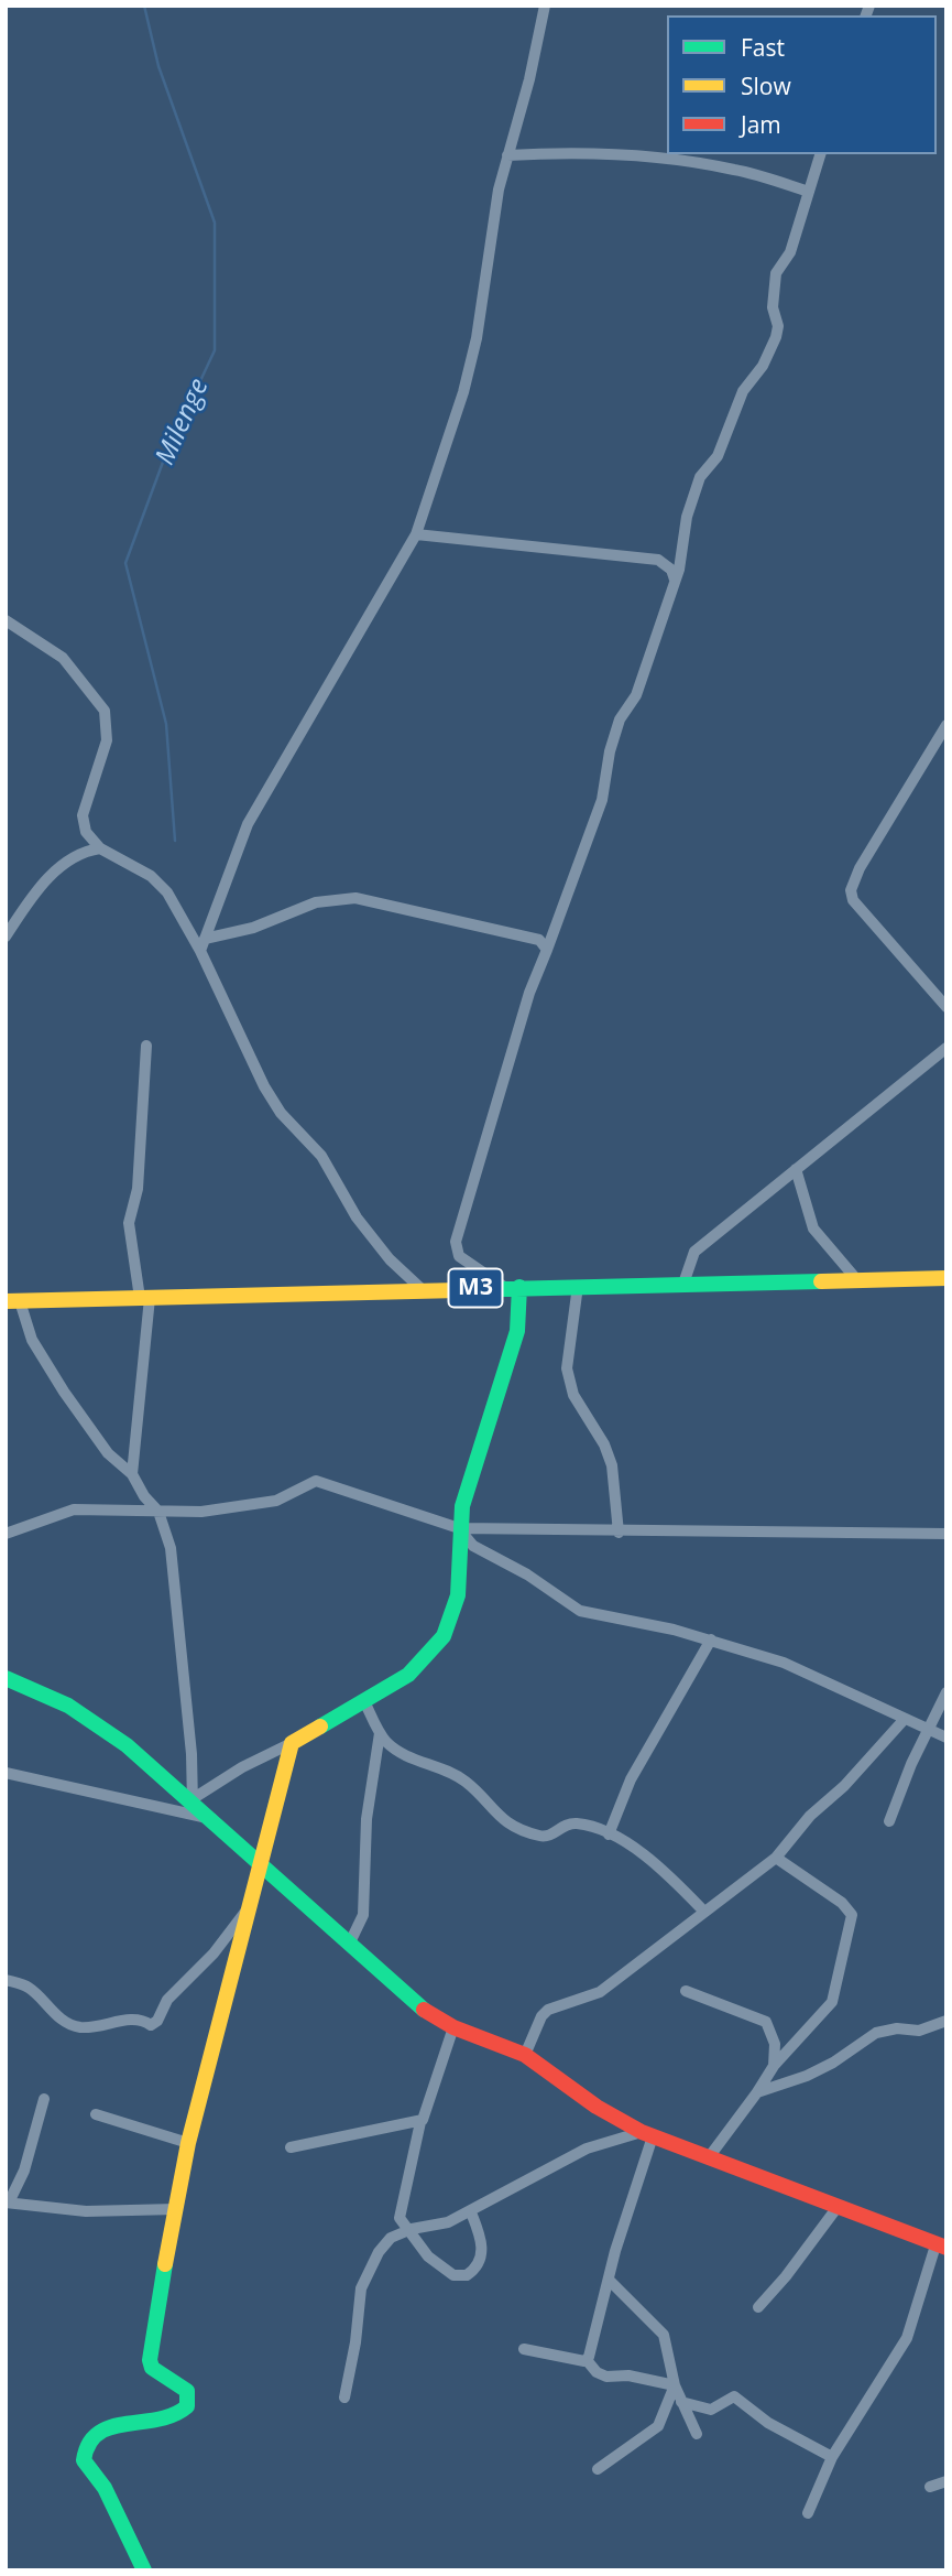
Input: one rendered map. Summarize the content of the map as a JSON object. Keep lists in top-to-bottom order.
{
  "streets": {
    "street": ["M3"]
  },
  "water": ["Milenge"],
  "legend": ["Fast", "Slow", "Jam"]
}
